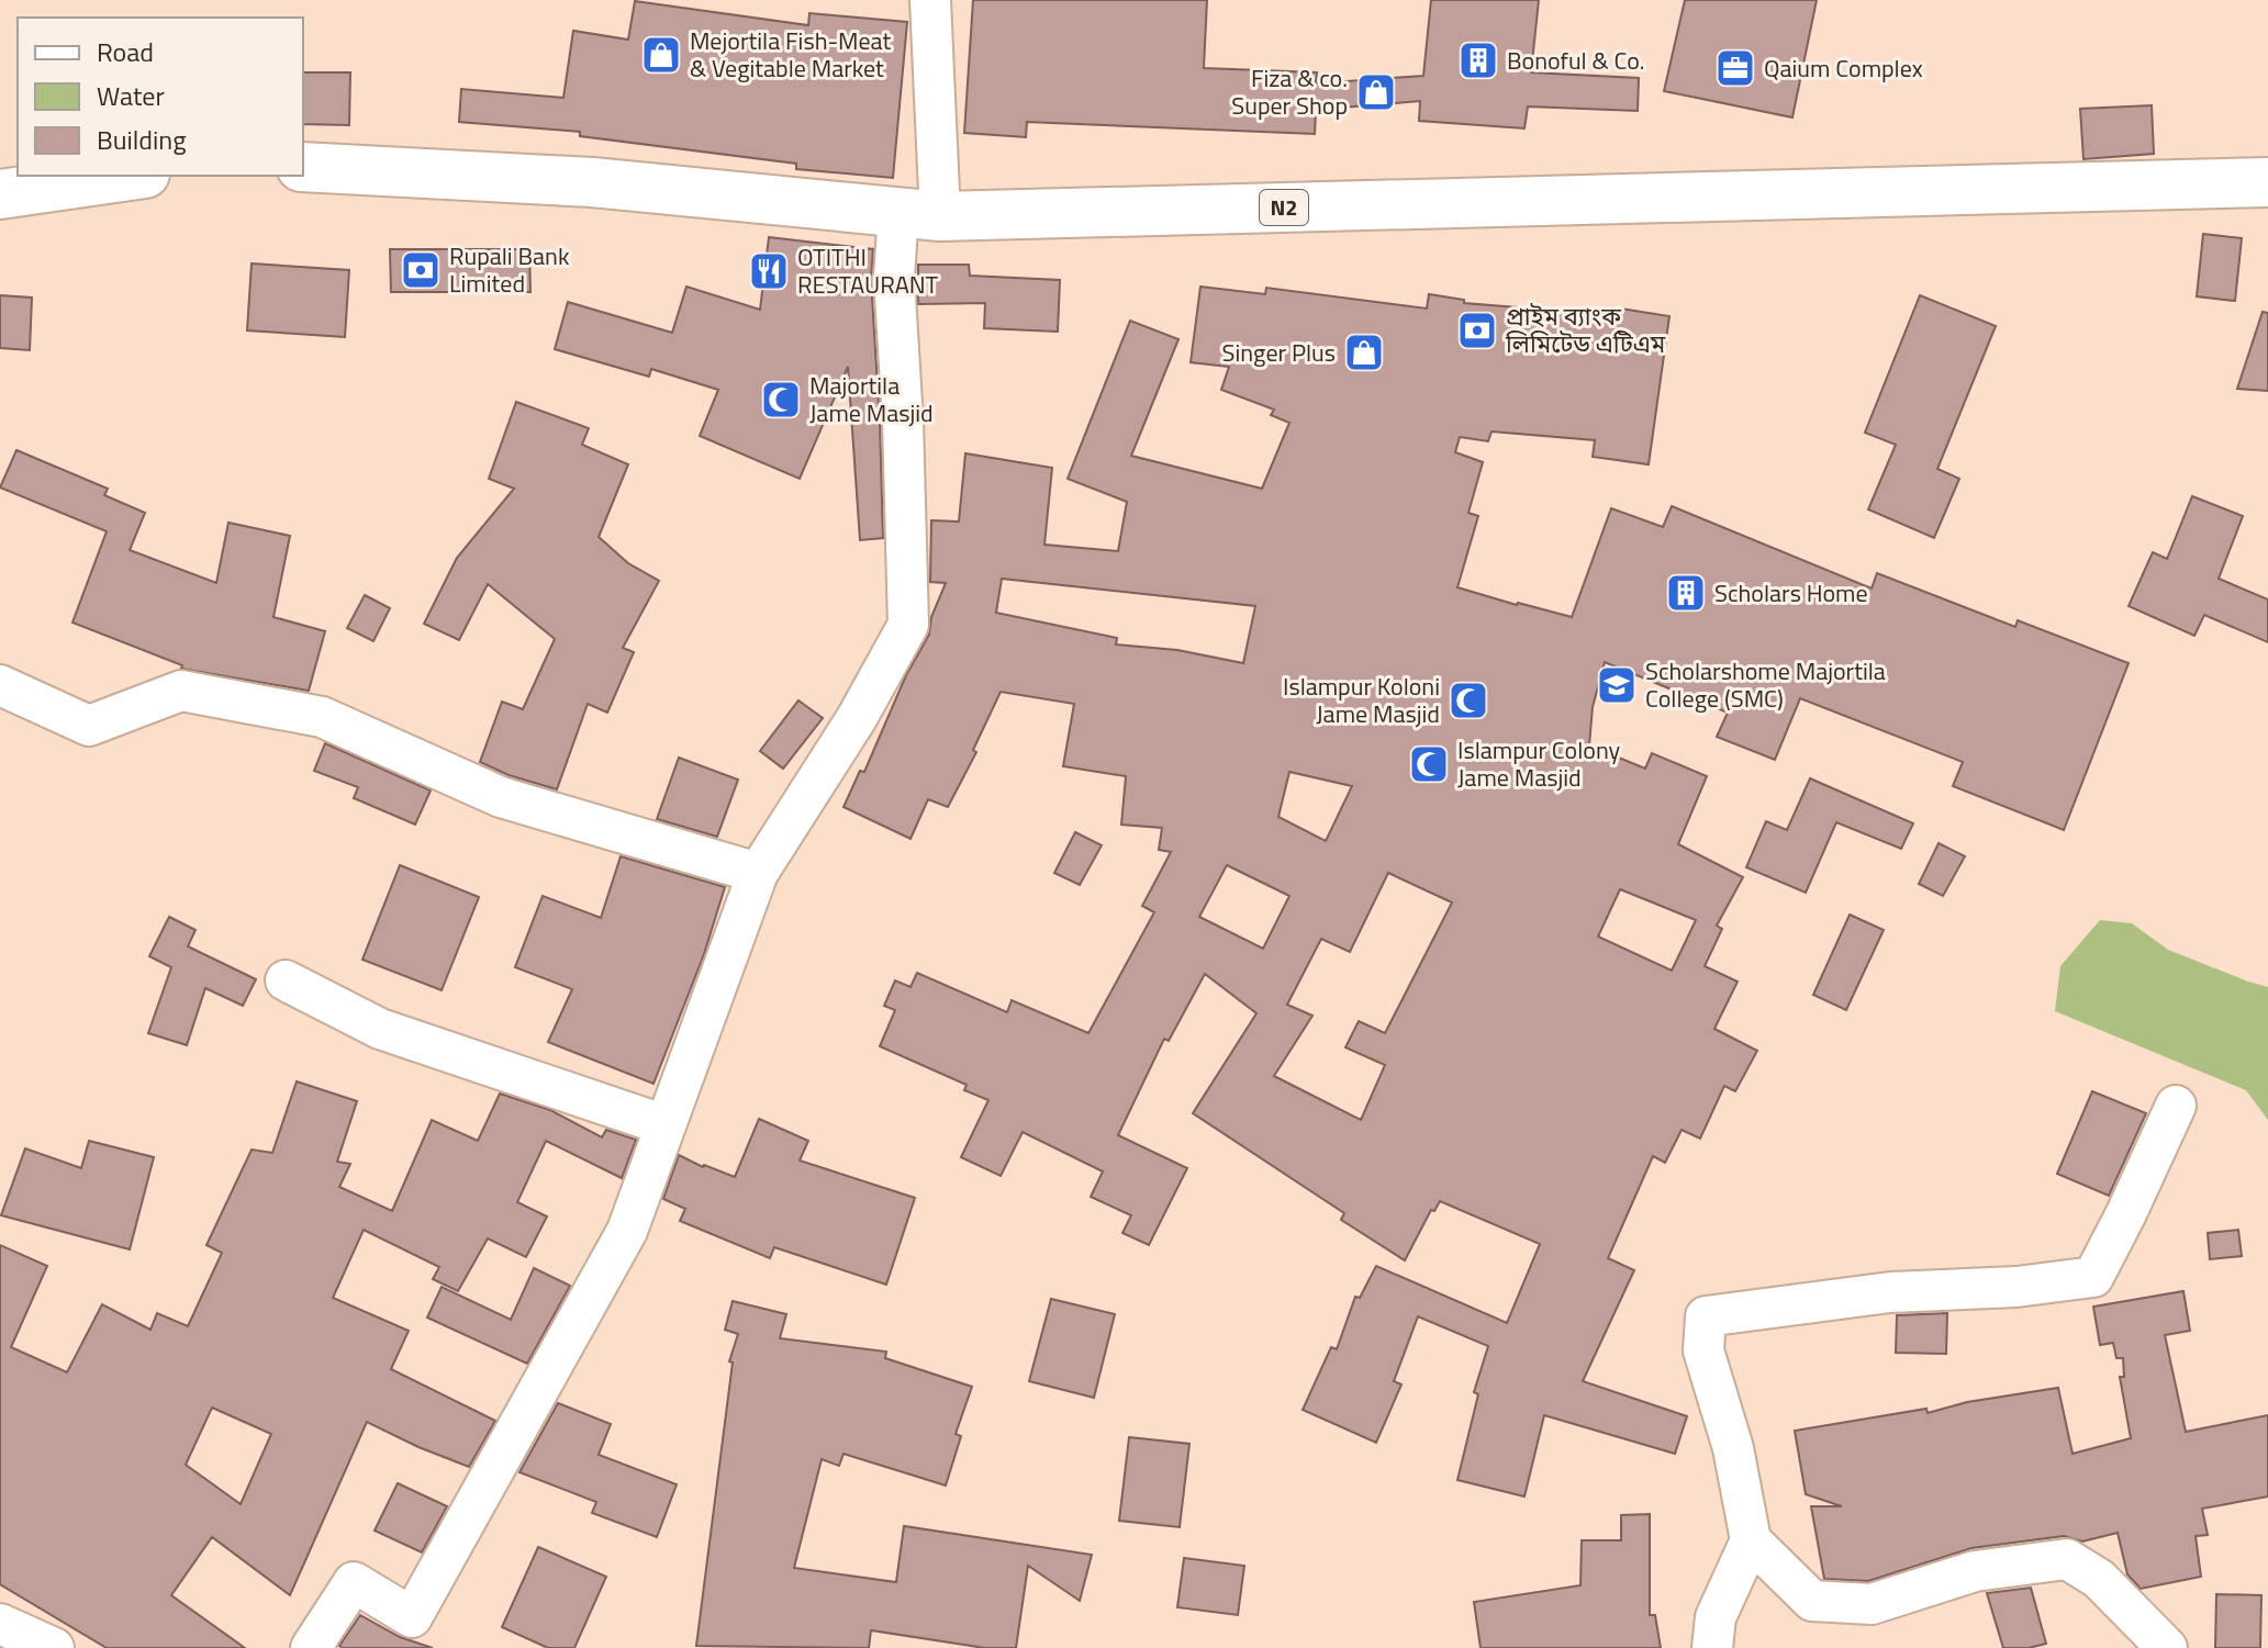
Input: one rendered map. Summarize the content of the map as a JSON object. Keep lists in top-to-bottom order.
{
  "streets": {
    "highway": ["N2"]
  },
  "places": {
    "shop": ["Mejortila Fish-Meat & Vegitable Market", "Fiza & co. Super Shop", "Singer Plus"],
    "building": ["Bonoful & Co.", "Scholars Home"],
    "office": ["Qaium Complex"],
    "bank": ["Rupali Bank Limited", "প্রাইম ব্যাংক লিমিটেড এটিএম"],
    "restaurant": ["OTITHI RESTAURANT"],
    "mosque": ["Majortila Jame Masjid", "Islampur Koloni Jame Masjid", "Islampur Colony Jame Masjid"],
    "school or university": ["Scholarshome Majortila College (SMC)"]
  },
  "legend": ["Road", "Water", "Building"]
}
